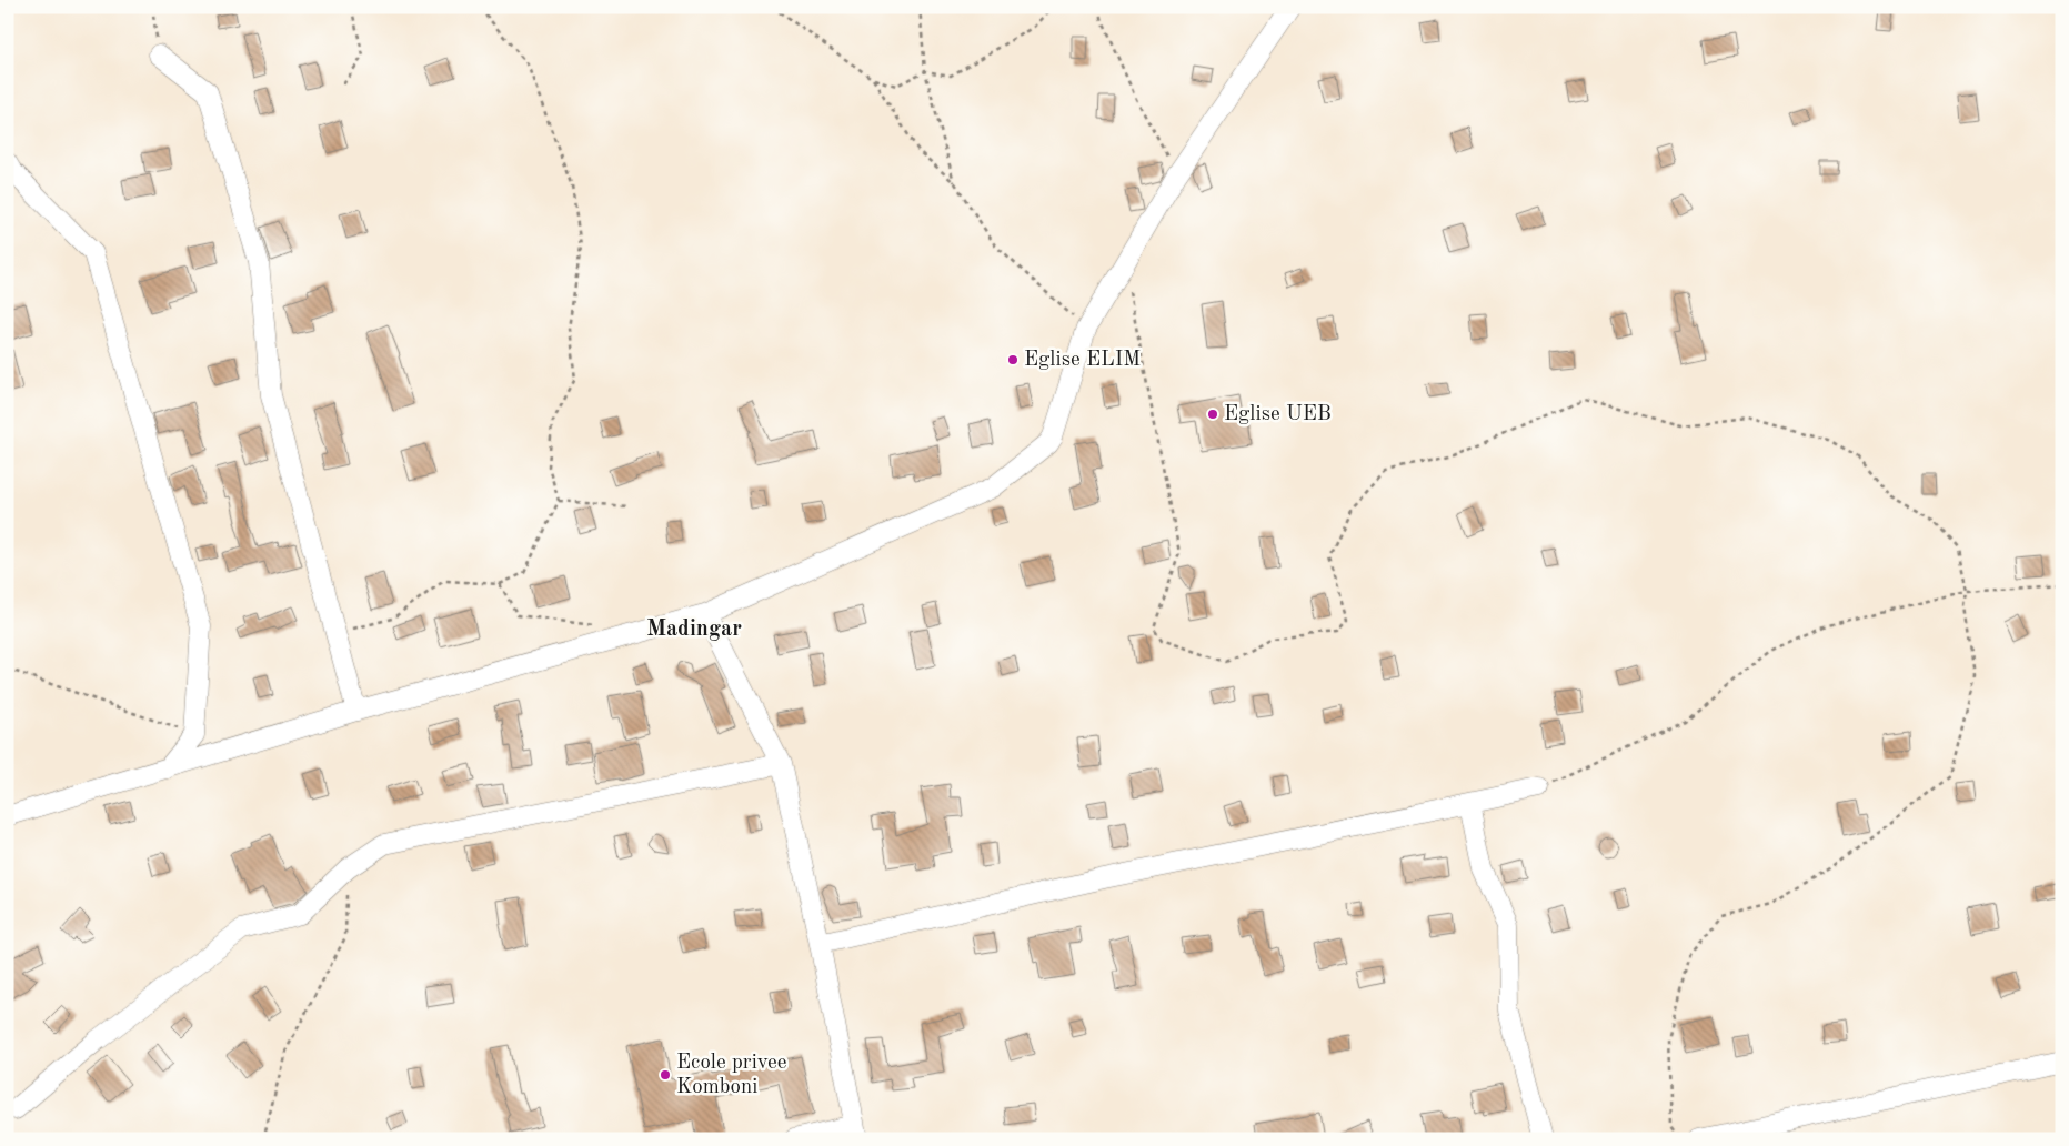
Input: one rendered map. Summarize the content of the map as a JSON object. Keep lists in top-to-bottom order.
{
  "districts": ["Madingar"],
  "places": ["Eglise ELIM", "Eglise UEB", "Ecole privee Komboni"]
}
